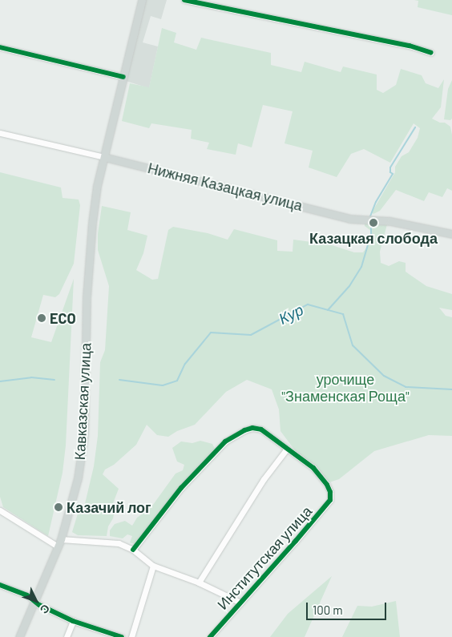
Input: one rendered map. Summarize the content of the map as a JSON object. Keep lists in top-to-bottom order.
{
  "streets": {
    "main road": ["Нижняя Казацкая улица", "Кавказская улица"],
    "street": ["Институтская улица"]
  },
  "crossings": [
    ["Нижняя Казацкая улица", "Кавказская улица"]
  ],
  "water": ["Кур"],
  "parks": ["урочище \"Знаменская Роща\""],
  "places": ["Казацкая слобода", "ECO", "Казачий лог"],
  "scale_bar": "100 m",
  "north": "bottom right"
}
